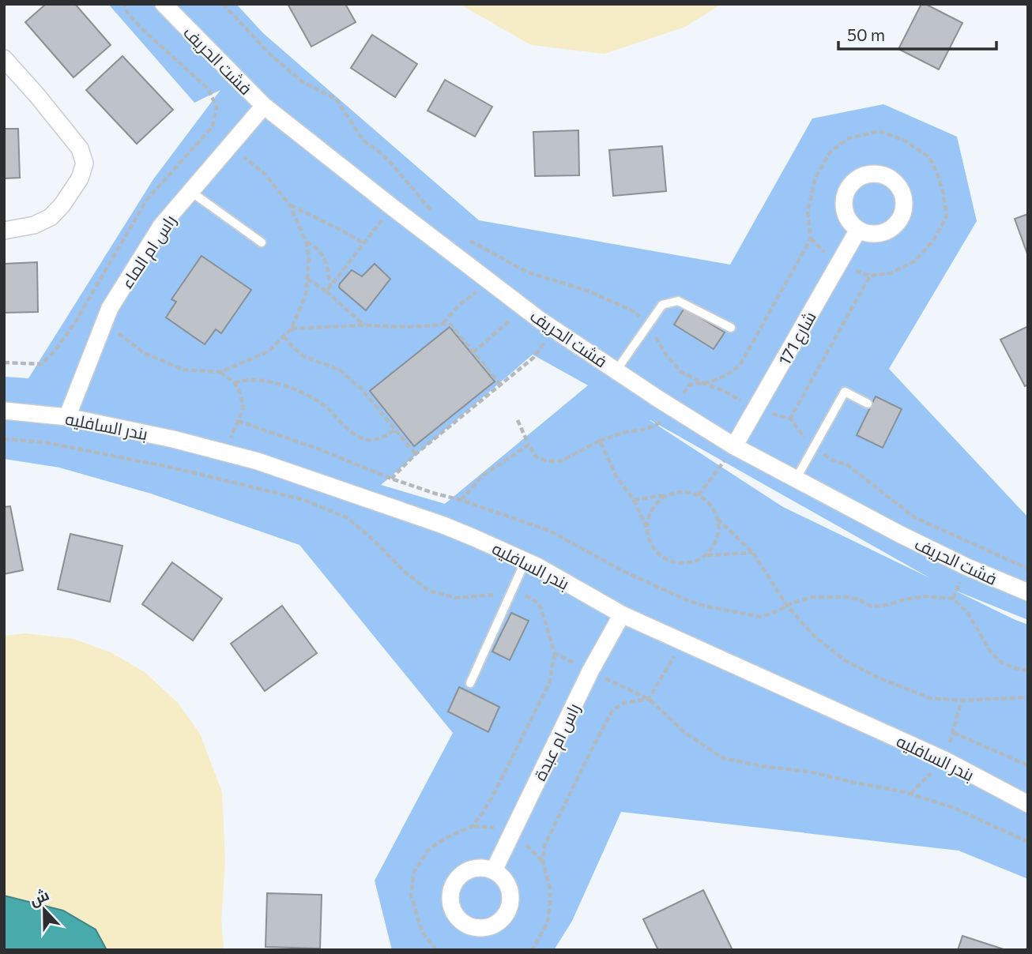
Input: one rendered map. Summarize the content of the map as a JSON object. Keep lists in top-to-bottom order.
{
  "streets": {
    "street": [
      "فشت الحريف",
      "راس ام الماء",
      "شارع 171",
      "بندر السافليه",
      "راس ام عبدة"
    ]
  },
  "crossings": [
    ["فشت الحريف", "راس ام الماء"],
    ["فشت الحريف", "شارع 171"],
    ["راس ام الماء", "بندر السافليه"],
    ["بندر السافليه", "راس ام عبدة"]
  ],
  "scale_bar": "50 m",
  "north": "top"
}
